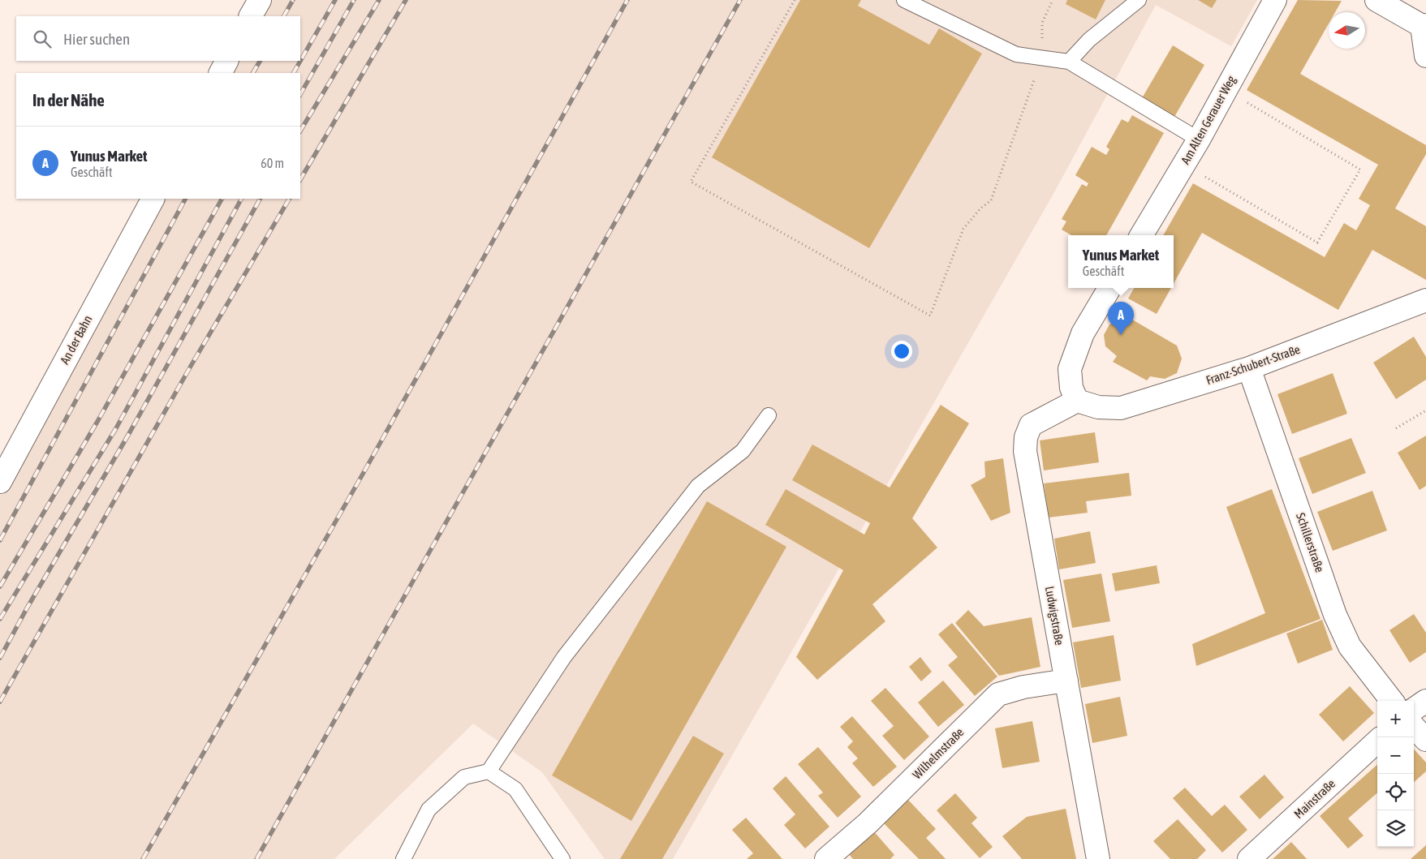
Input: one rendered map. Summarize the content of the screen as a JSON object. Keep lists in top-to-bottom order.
{
  "streets": {
    "street": [
      "Am Alten Gerauer Weg",
      "An der Bahn",
      "Franz-Schubert-Straße",
      "Schillerstraße",
      "Ludwigstraße",
      "Wilhelmstraße",
      "Mainstraße"
    ]
  },
  "crossings": [
    ["Franz-Schubert-Straße", "Schillerstraße"],
    ["Franz-Schubert-Straße", "Ludwigstraße"],
    ["Ludwigstraße", "Wilhelmstraße"]
  ],
  "north": "left",
  "page": {
    "search": "Hier suchen",
    "heading": "In der Nähe",
    "list": [
      {
        "mark": "A",
        "name": "Yunus Market",
        "note": "Geschäft",
        "value": "60 m"
      }
    ],
    "popup": ["Yunus Market", "Geschäft"],
    "pins": "A",
    "map_buttons": ["+", "−"]
  }
}
